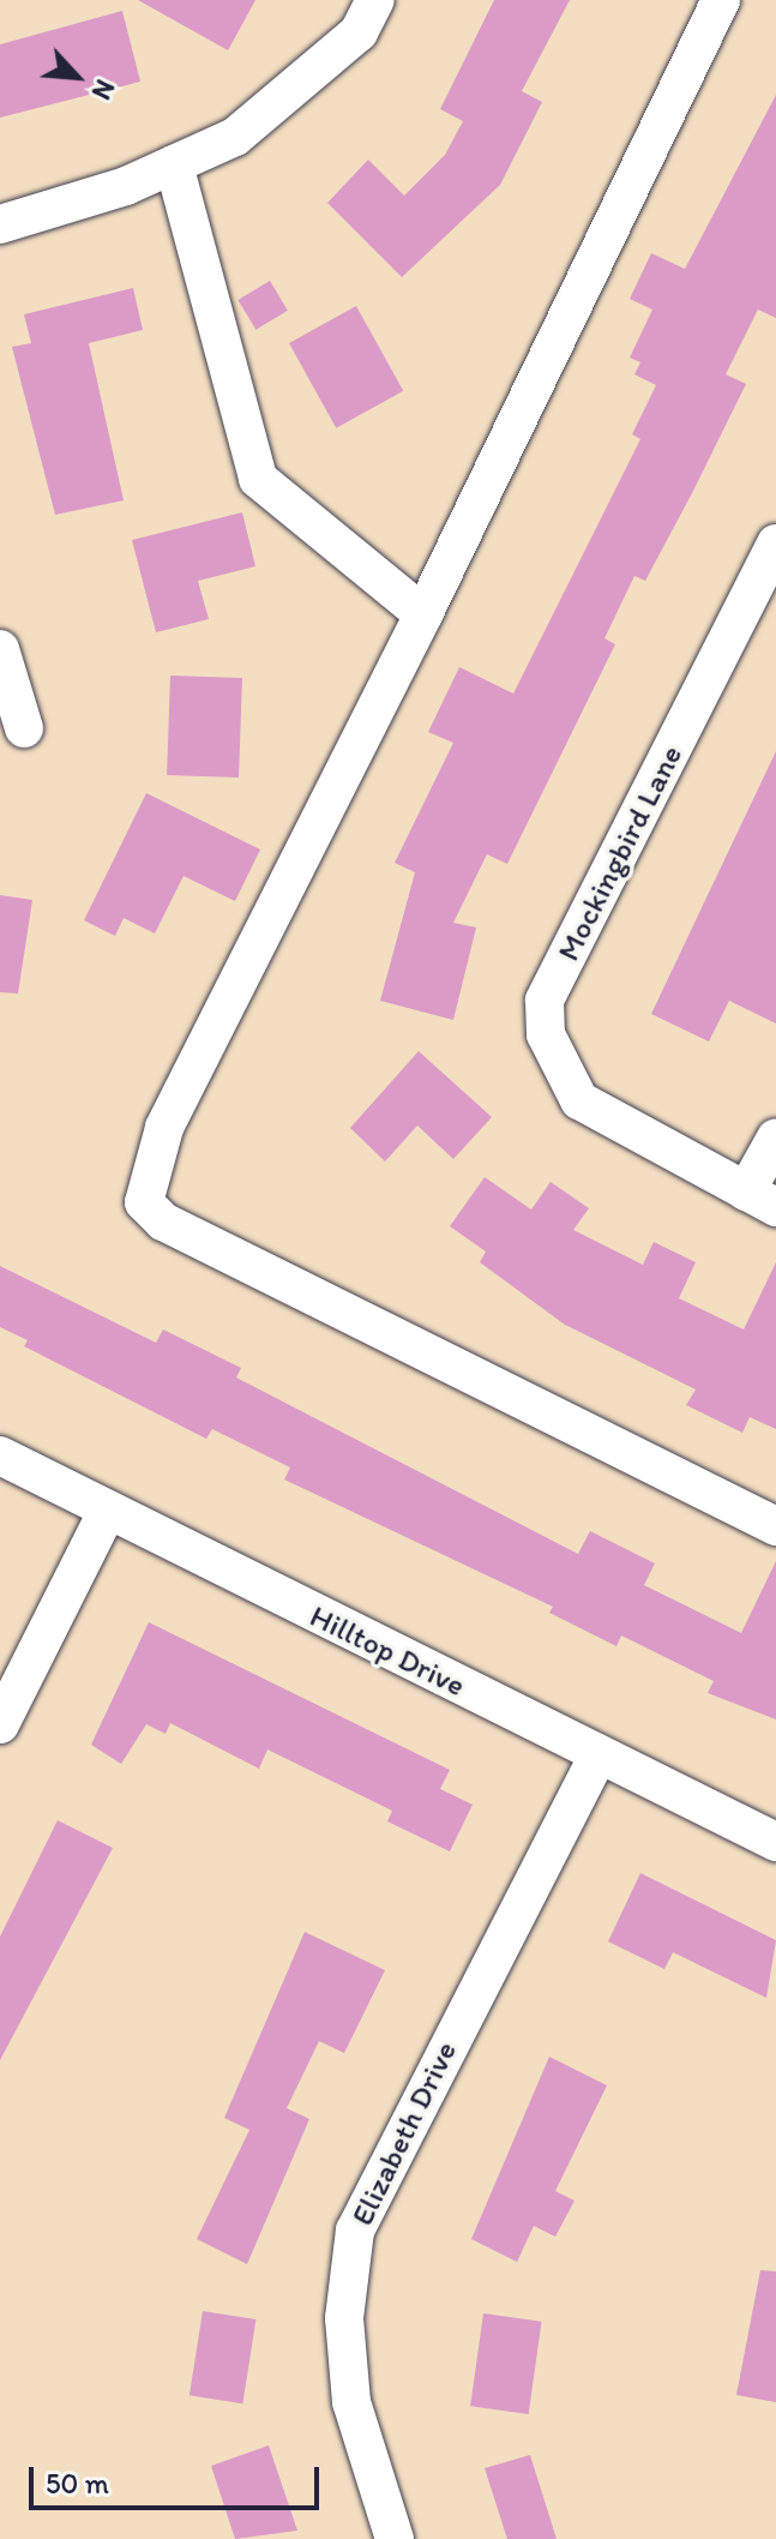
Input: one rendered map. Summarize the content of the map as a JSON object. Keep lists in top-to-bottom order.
{
  "streets": {
    "street": ["Mockingbird Lane", "Hilltop Drive", "Elizabeth Drive"]
  },
  "crossings": [
    ["Hilltop Drive", "Elizabeth Drive"]
  ],
  "scale_bar": "50 m",
  "north": "bottom right"
}
